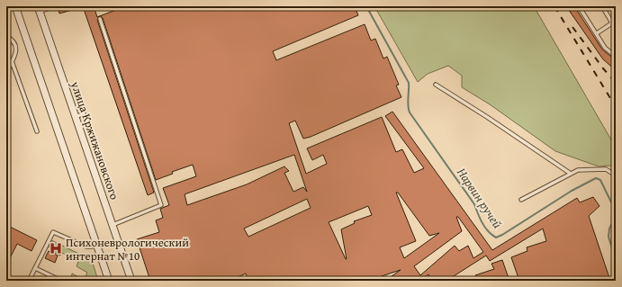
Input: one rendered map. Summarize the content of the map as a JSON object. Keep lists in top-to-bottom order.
{
  "streets": {
    "street": ["улица Кржижановского"]
  },
  "water": ["Нарвин ручей"],
  "places": {
    "hospital": ["Психоневрологический интернат №10"]
  }
}
